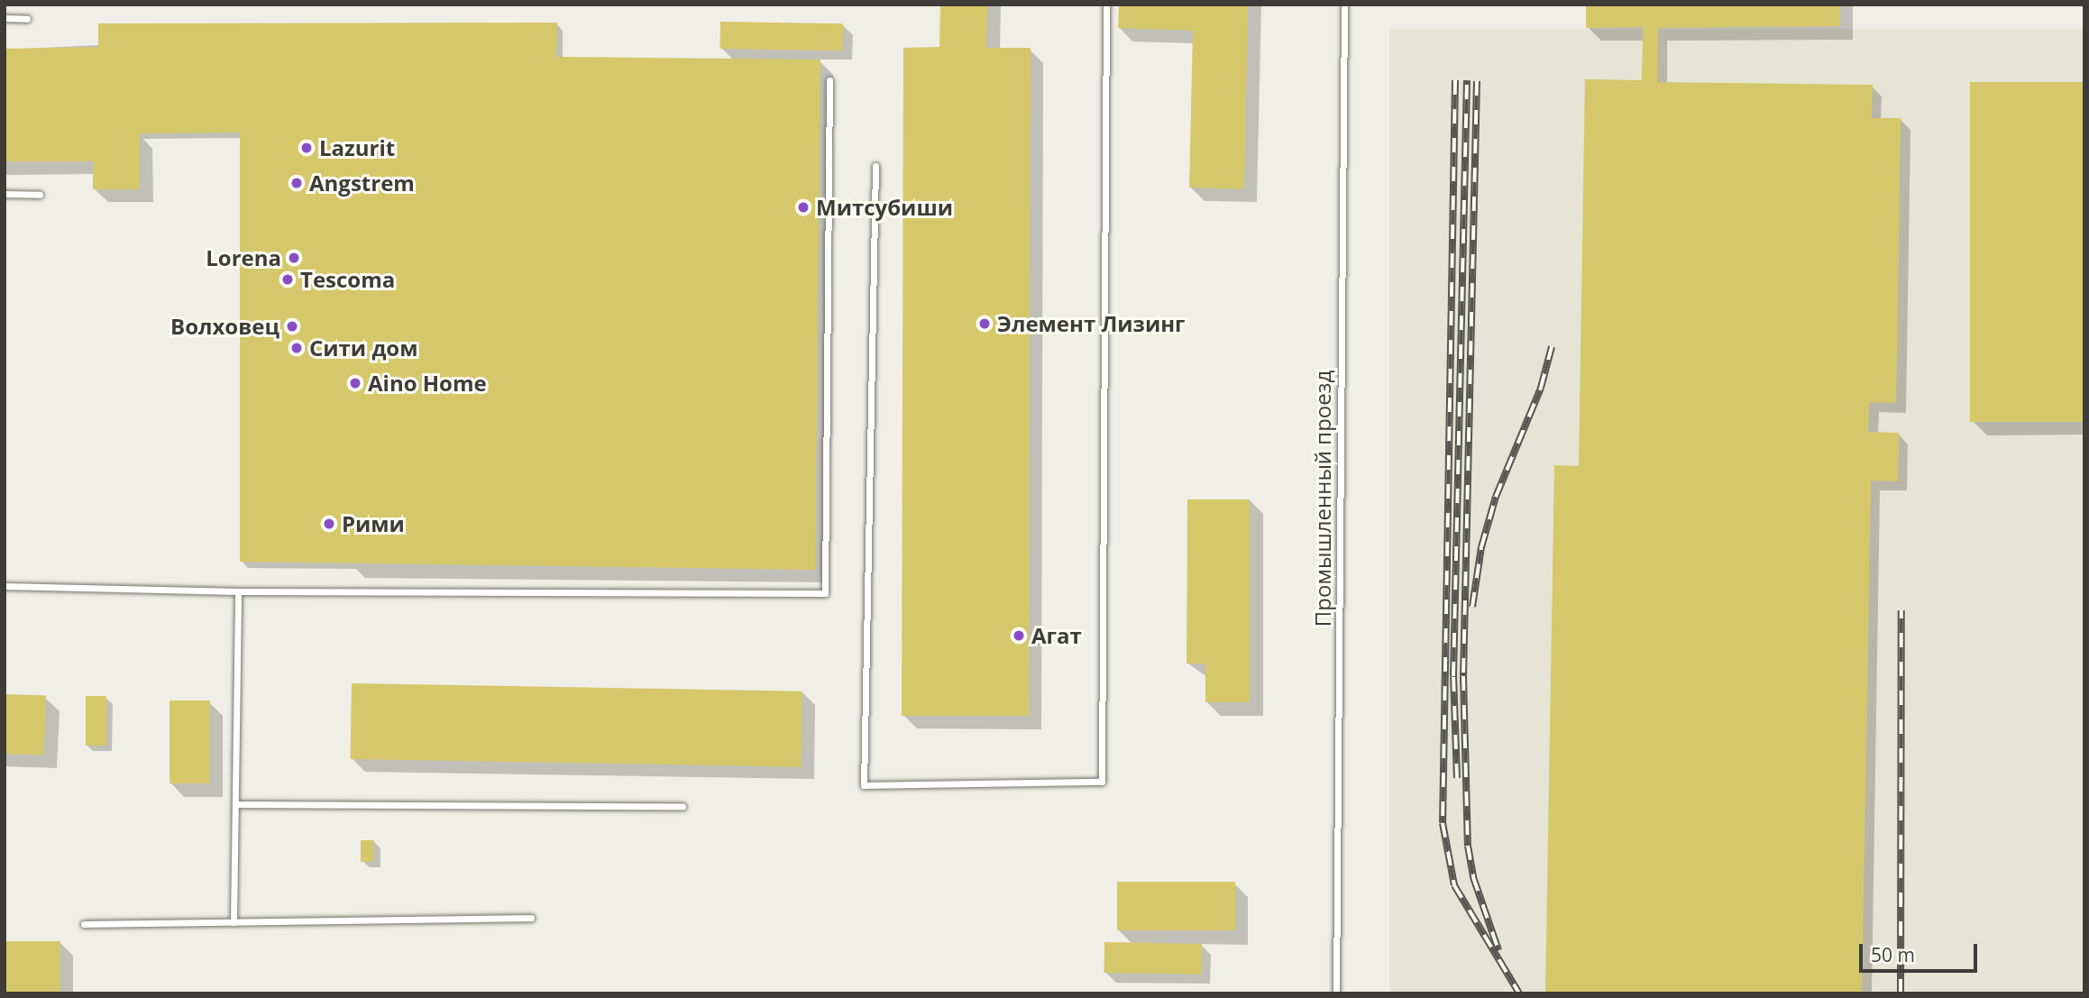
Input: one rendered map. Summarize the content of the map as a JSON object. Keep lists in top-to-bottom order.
{
  "streets": {
    "lane": ["Промышленный проезд"]
  },
  "places": [
    "Lazurit",
    "Angstrem",
    "Митсубиши",
    "Lorena",
    "Tescoma",
    "Элемент Лизинг",
    "Волховец",
    "Сити дом",
    "Aino Home",
    "Рими",
    "Агат"
  ],
  "scale_bar": "50 m"
}
